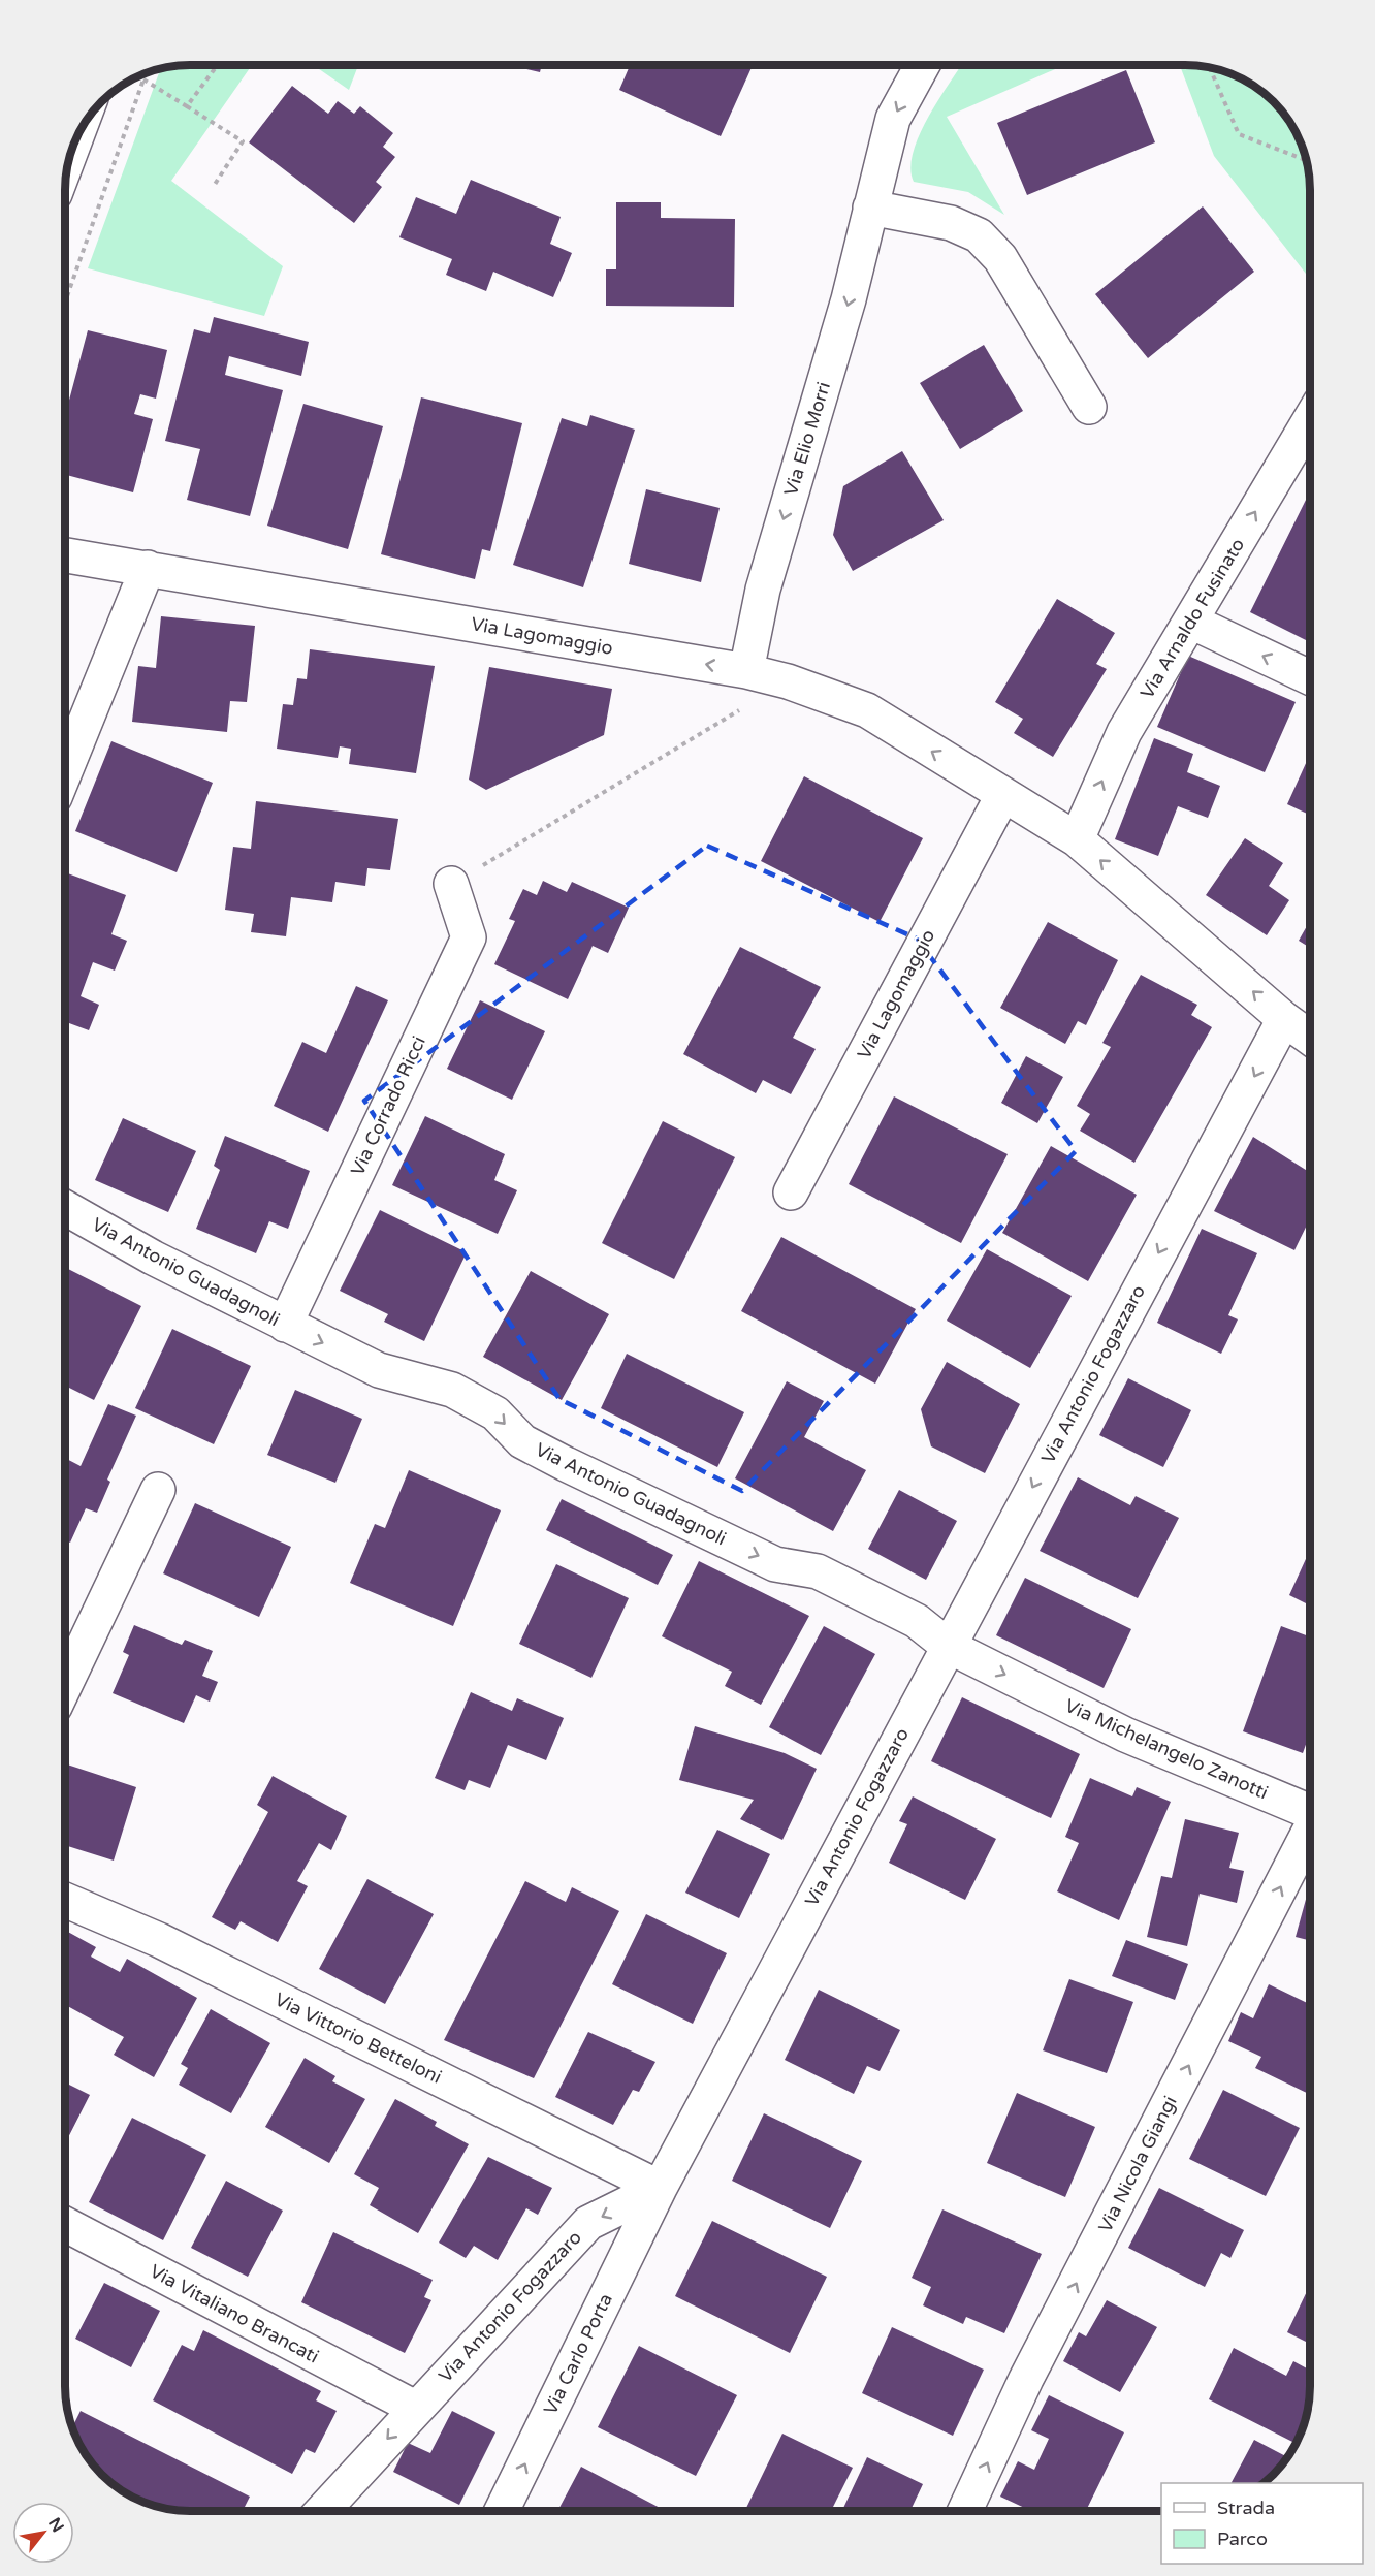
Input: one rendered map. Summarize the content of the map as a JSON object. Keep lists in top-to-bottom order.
{
  "streets": {
    "street": [
      "Via Elio Morri",
      "Via Arnaldo Fusinato",
      "Via Lagomaggio",
      "Via Corrado Ricci",
      "Via Antonio Guadagnoli",
      "Via Antonio Fogazzaro",
      "Via Michelangelo Zanotti",
      "Via Vittorio Betteloni",
      "Via Nicola Giangi",
      "Via Vitaliano Brancati",
      "Via Carlo Porta"
    ]
  },
  "crossings": [
    ["Via Elio Morri", "Via Lagomaggio"],
    ["Via Arnaldo Fusinato", "Via Lagomaggio"],
    ["Via Lagomaggio", "Via Antonio Fogazzaro"],
    ["Via Corrado Ricci", "Via Antonio Guadagnoli"],
    ["Via Antonio Guadagnoli", "Via Antonio Fogazzaro"],
    ["Via Antonio Guadagnoli", "Via Michelangelo Zanotti"],
    ["Via Antonio Fogazzaro", "Via Michelangelo Zanotti"],
    ["Via Antonio Fogazzaro", "Via Vittorio Betteloni"],
    ["Via Antonio Fogazzaro", "Via Vitaliano Brancati"],
    ["Via Antonio Fogazzaro", "Via Carlo Porta"],
    ["Via Vittorio Betteloni", "Via Carlo Porta"]
  ],
  "one_way": [
    "Via Elio Morri",
    "Via Arnaldo Fusinato",
    "Via Lagomaggio",
    "Via Antonio Guadagnoli",
    "Via Antonio Fogazzaro",
    "Via Michelangelo Zanotti",
    "Via Nicola Giangi",
    "Via Carlo Porta"
  ],
  "legend": ["Strada", "Parco"],
  "north": "top right"
}
